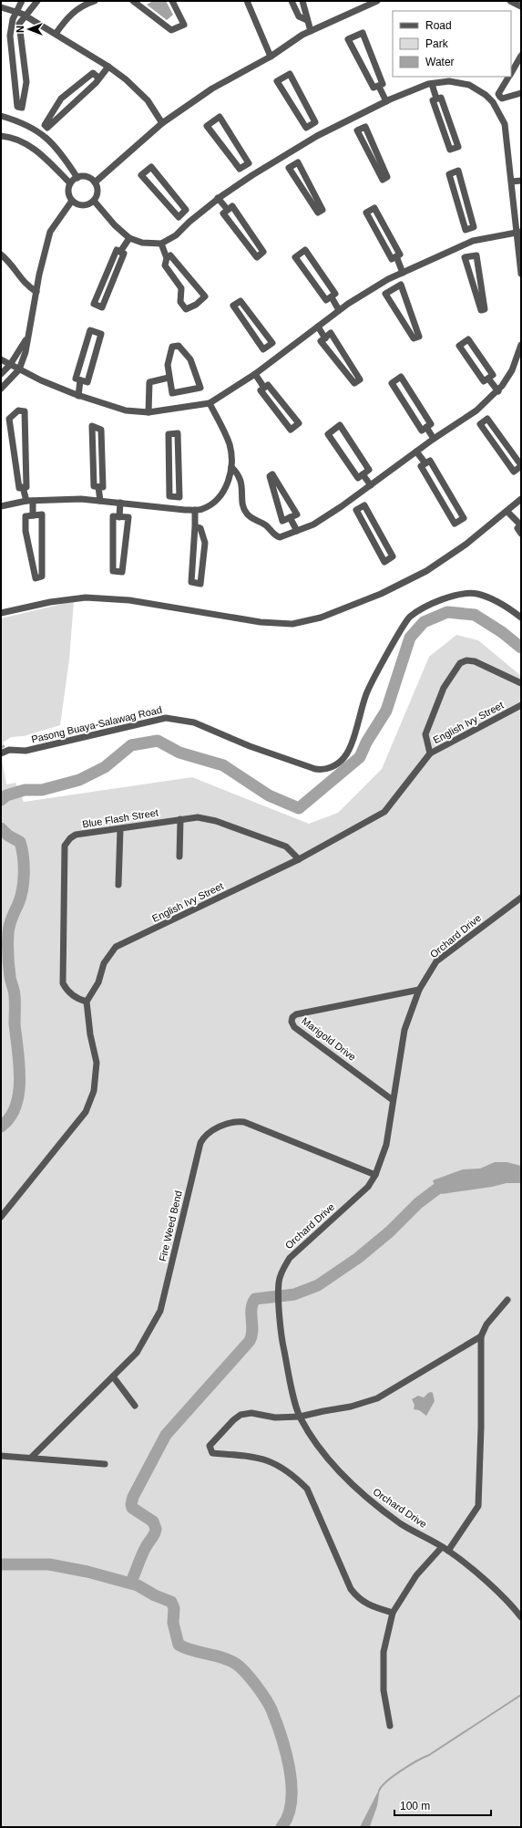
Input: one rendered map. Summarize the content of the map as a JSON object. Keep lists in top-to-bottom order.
{
  "streets": {
    "street": [
      "English Ivy Street",
      "Pasong Buaya-Salawag Road",
      "Blue Flash Street",
      "Orchard Drive",
      "Marigold Drive",
      "Fire Weed Bend"
    ]
  },
  "crossings": [
    ["English Ivy Street", "Blue Flash Street"],
    ["Orchard Drive", "Marigold Drive"],
    ["Orchard Drive", "Fire Weed Bend"]
  ],
  "legend": ["Road", "Park", "Water"],
  "scale_bar": "100 m",
  "north": "left"
}
